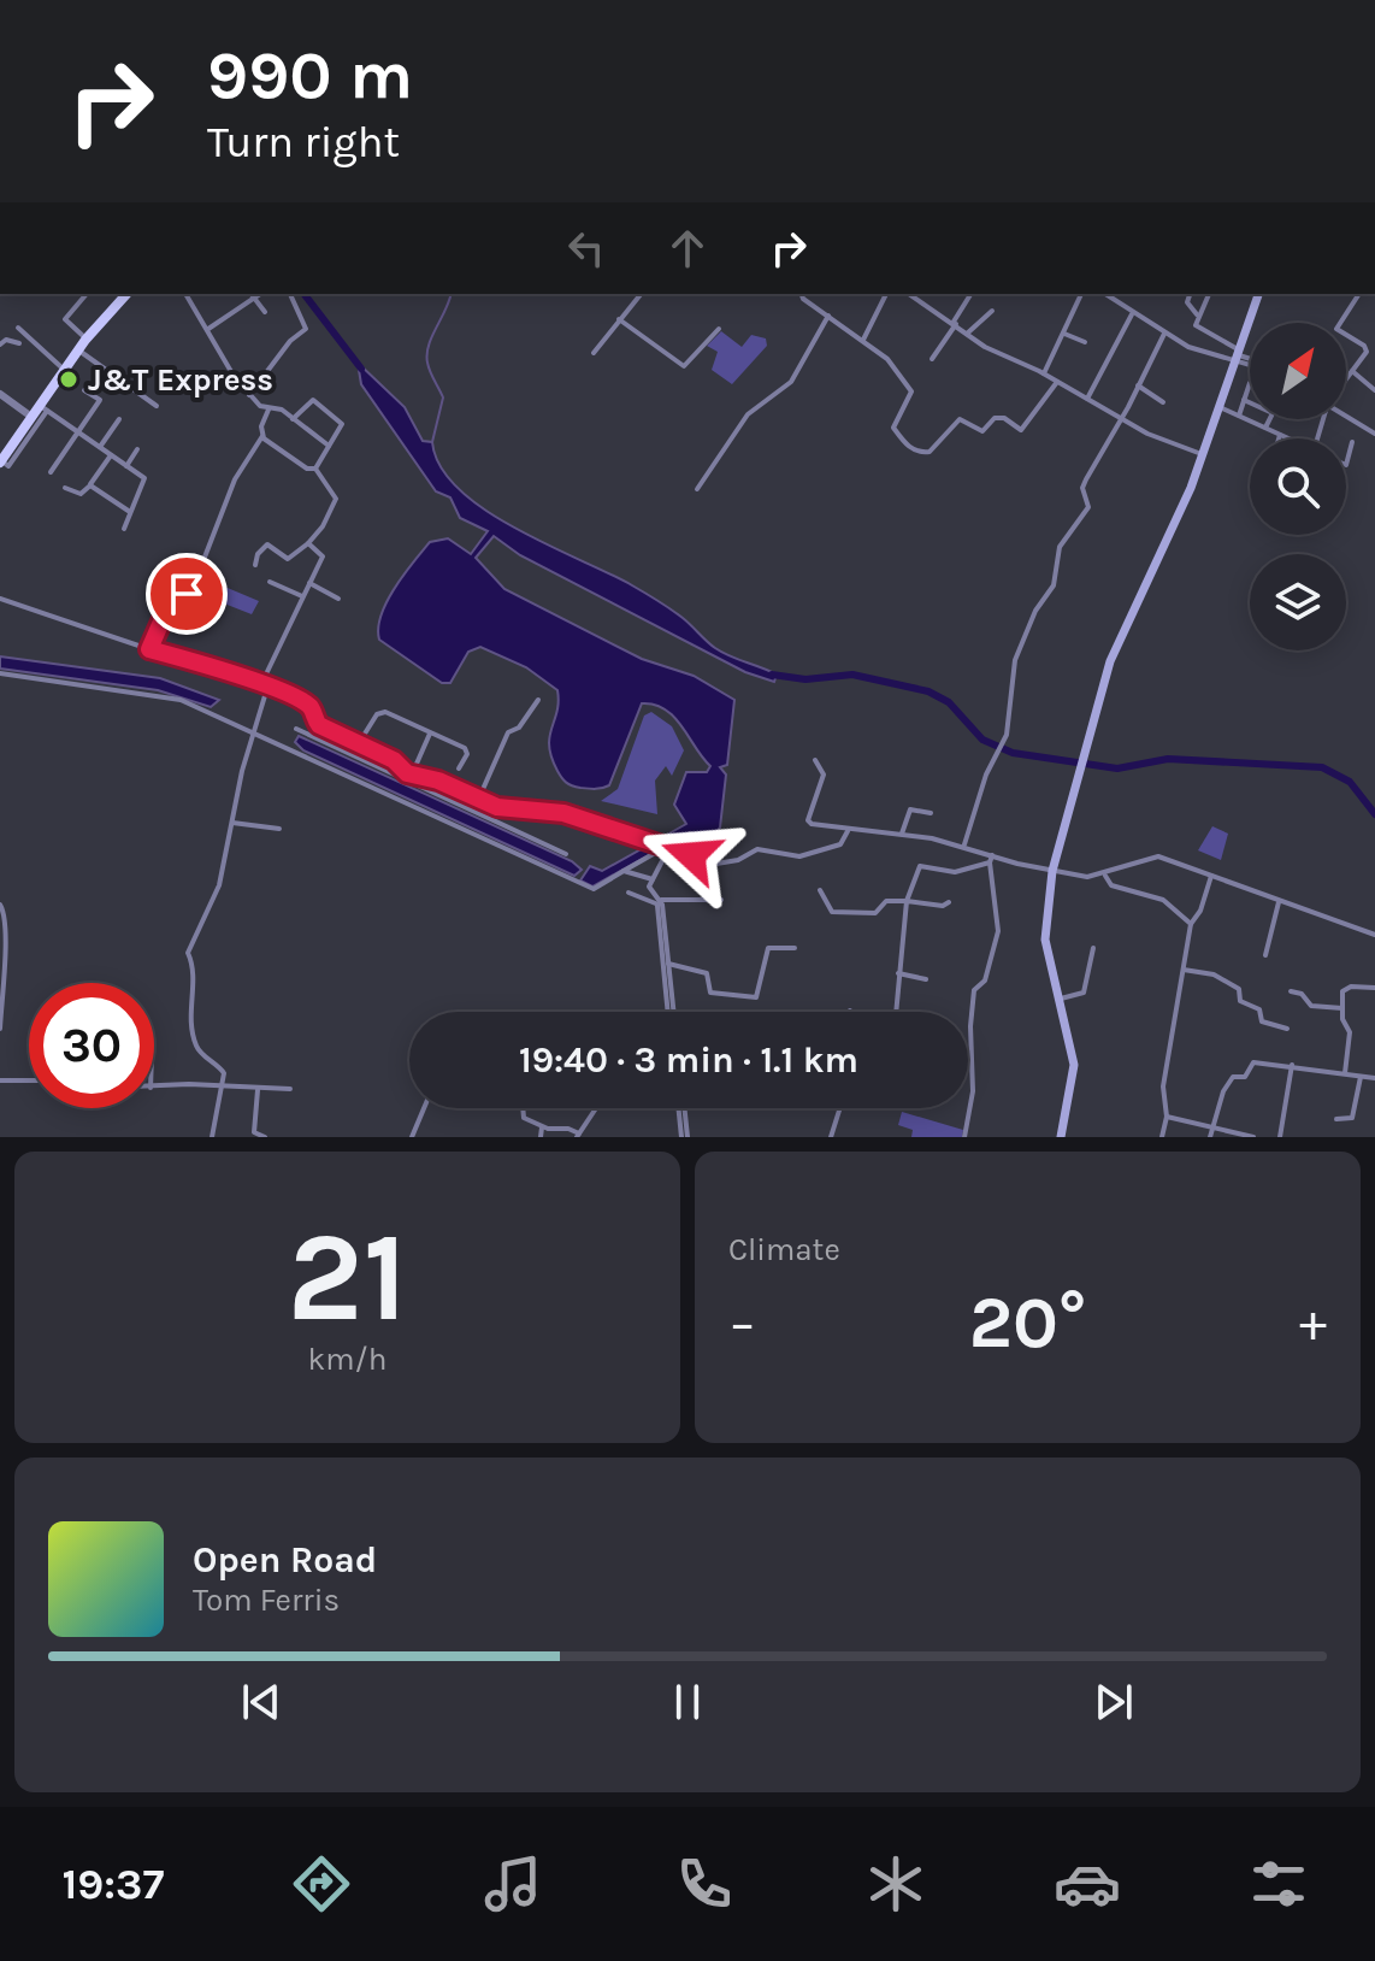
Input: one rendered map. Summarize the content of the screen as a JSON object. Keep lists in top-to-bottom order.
{
  "places": ["J&T Express"],
  "north": "top right",
  "page": {
    "turn": ["990 m", "Turn right"],
    "limit": "30",
    "trip": "19:40 · 3 min · 1.1 km",
    "tile": [
      ["21", "km/h"],
      "Climate"
    ],
    "heat": ["−", "20°", "+"],
    "song": ["Open Road", "Tom Ferris"],
    "tabs": "19:37"
  }
}
